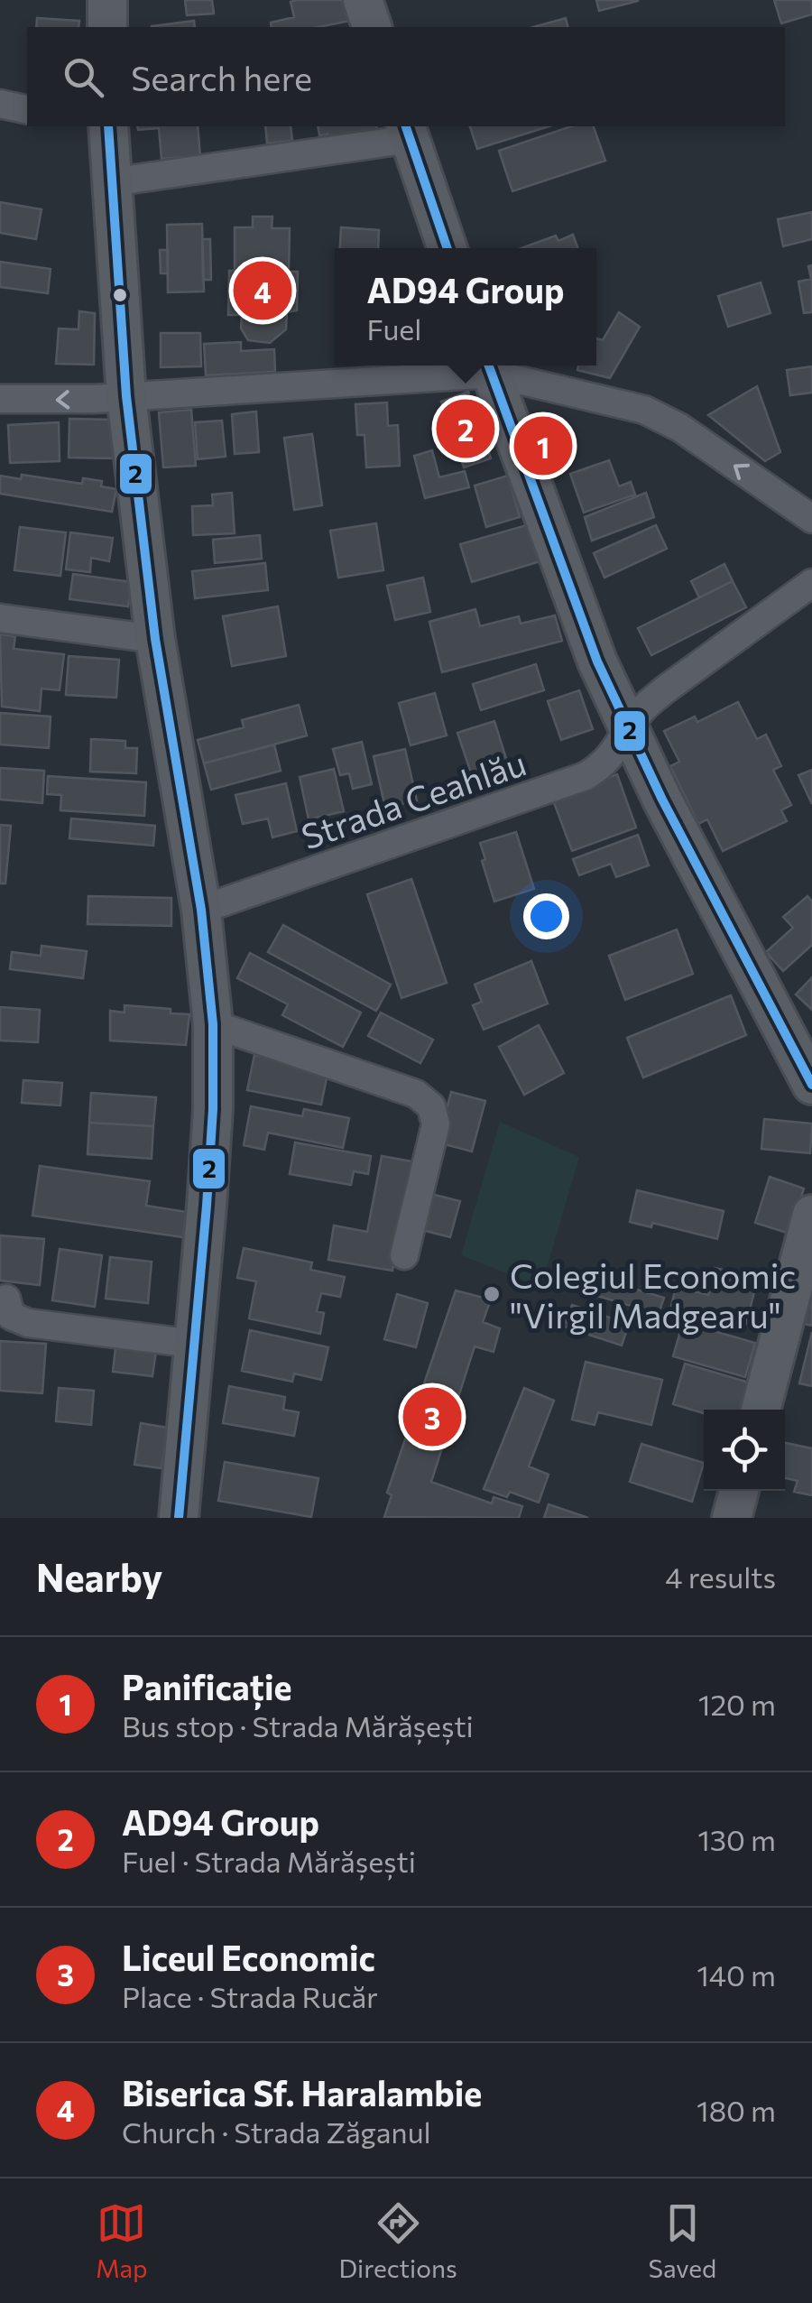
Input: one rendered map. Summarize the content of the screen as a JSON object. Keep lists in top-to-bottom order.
{
  "streets": {
    "street": ["Strada Ceahlău"]
  },
  "places": ["Colegiul Economic \"Virgil Madgearu\""],
  "lines": ["transit line 2"],
  "page": {
    "search": "Search here",
    "popup": ["AD94 Group", "Fuel"],
    "pins": [
      "4",
      "2",
      "1",
      "3"
    ],
    "heading": ["Nearby", "4 results"],
    "list": [
      {
        "mark": "1",
        "name": "Panificație",
        "note": "Bus stop · Strada Mărășești",
        "value": "120 m"
      },
      {
        "mark": "2",
        "name": "AD94 Group",
        "note": "Fuel · Strada Mărășești",
        "value": "130 m"
      },
      {
        "mark": "3",
        "name": "Liceul Economic",
        "note": "Place · Strada Rucăr",
        "value": "140 m"
      },
      {
        "mark": "4",
        "name": "Biserica Sf. Haralambie",
        "note": "Church · Strada Zăganul",
        "value": "180 m"
      }
    ],
    "nav": ["Map", "Directions", "Saved"]
  }
}
